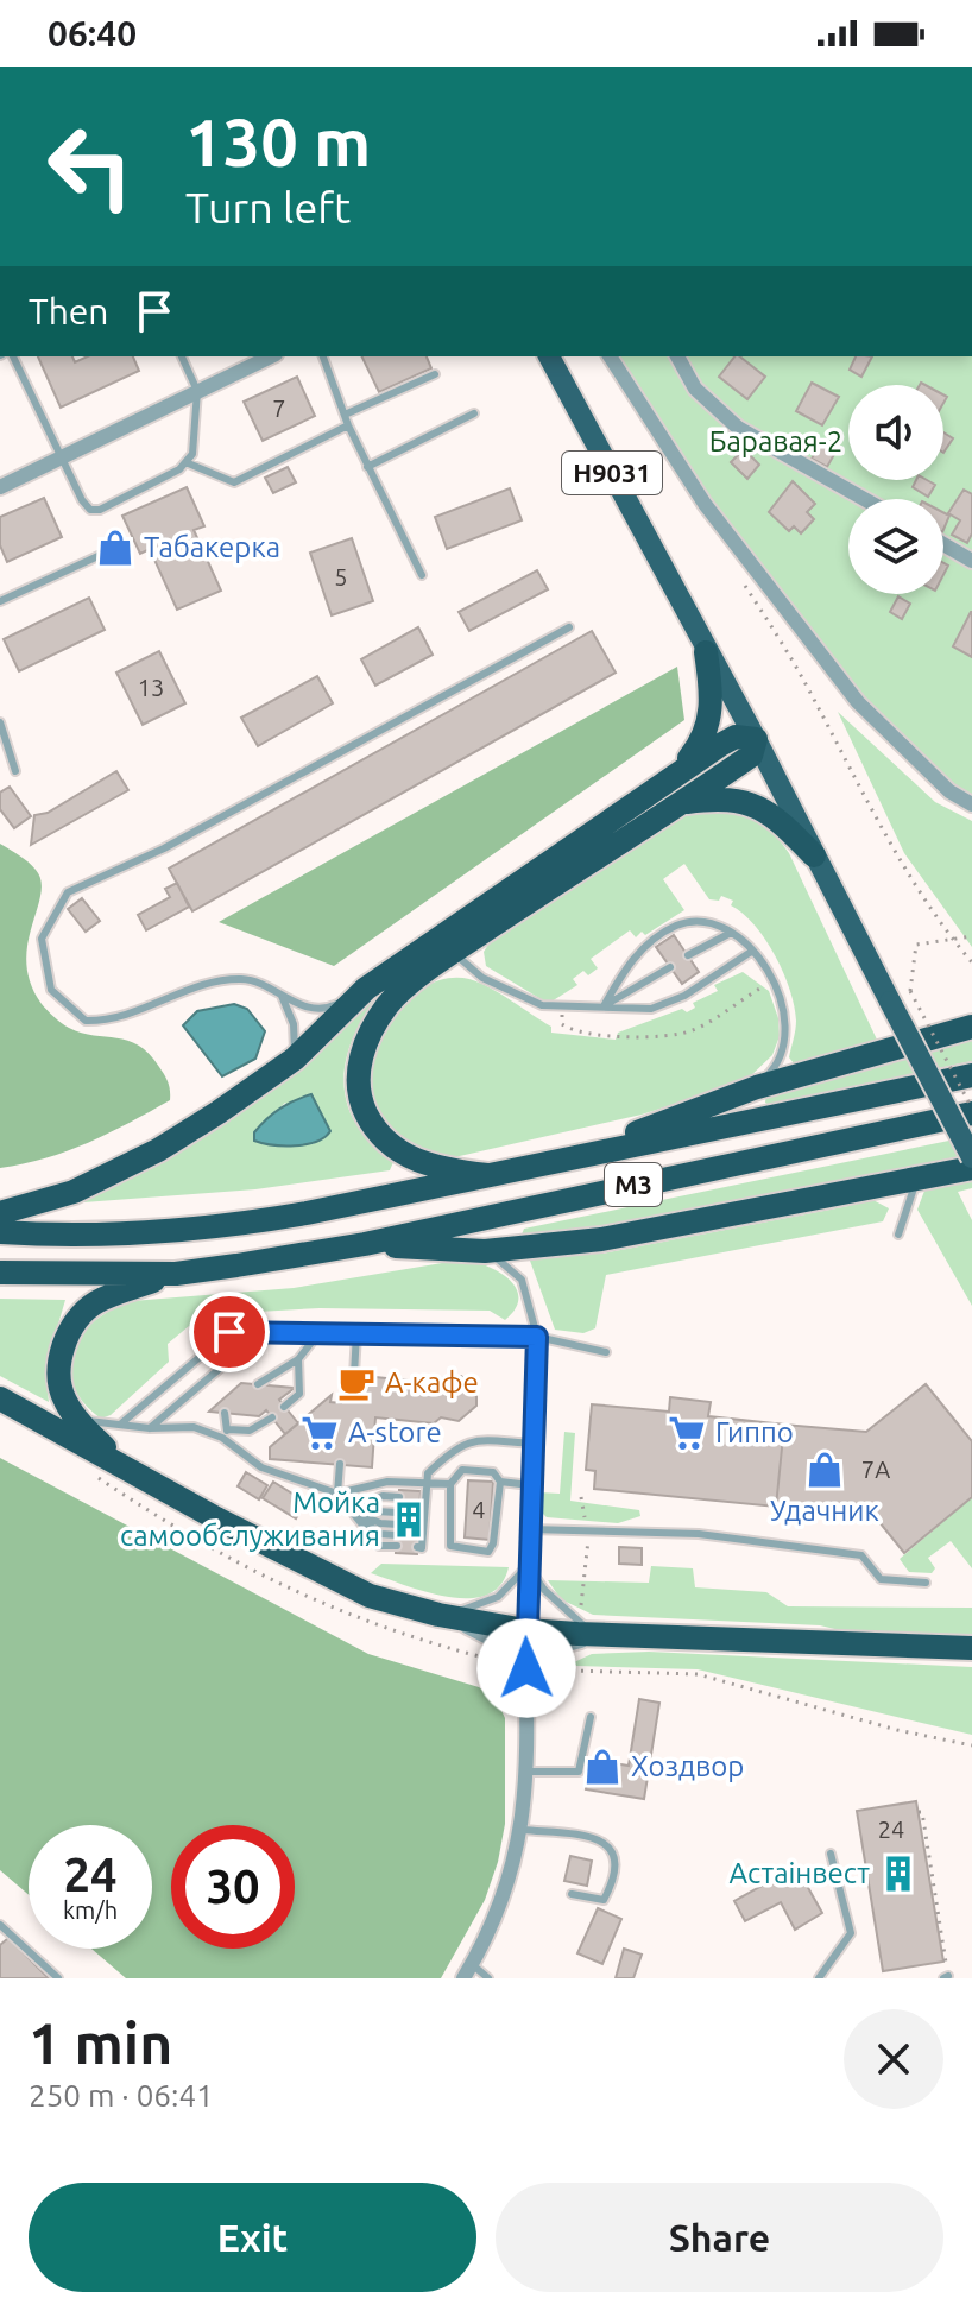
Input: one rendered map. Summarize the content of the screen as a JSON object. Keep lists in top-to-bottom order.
{
  "streets": {
    "highway": ["М3"],
    "main road": ["Н9031"]
  },
  "parks": ["Баравая-2"],
  "places": {
    "shop": ["Табакерка", "Удачник", "Хоздвор"],
    "cafe": ["А-кафе"],
    "supermarket": ["A-store", "Гиппо"],
    "building": ["Мойка самообслуживания", "Астаінвест"]
  },
  "house_numbers": [
    "7",
    "5",
    "13",
    "7А",
    "4",
    "24"
  ],
  "page": {
    "status": "06:40",
    "turn": ["130 m", "Turn left"],
    "then": "Then",
    "speed": "24 km/h",
    "limit": "30",
    "heading": ["1 min", "250 m · 06:41"],
    "buttons": ["Exit", "Share"]
  }
}
